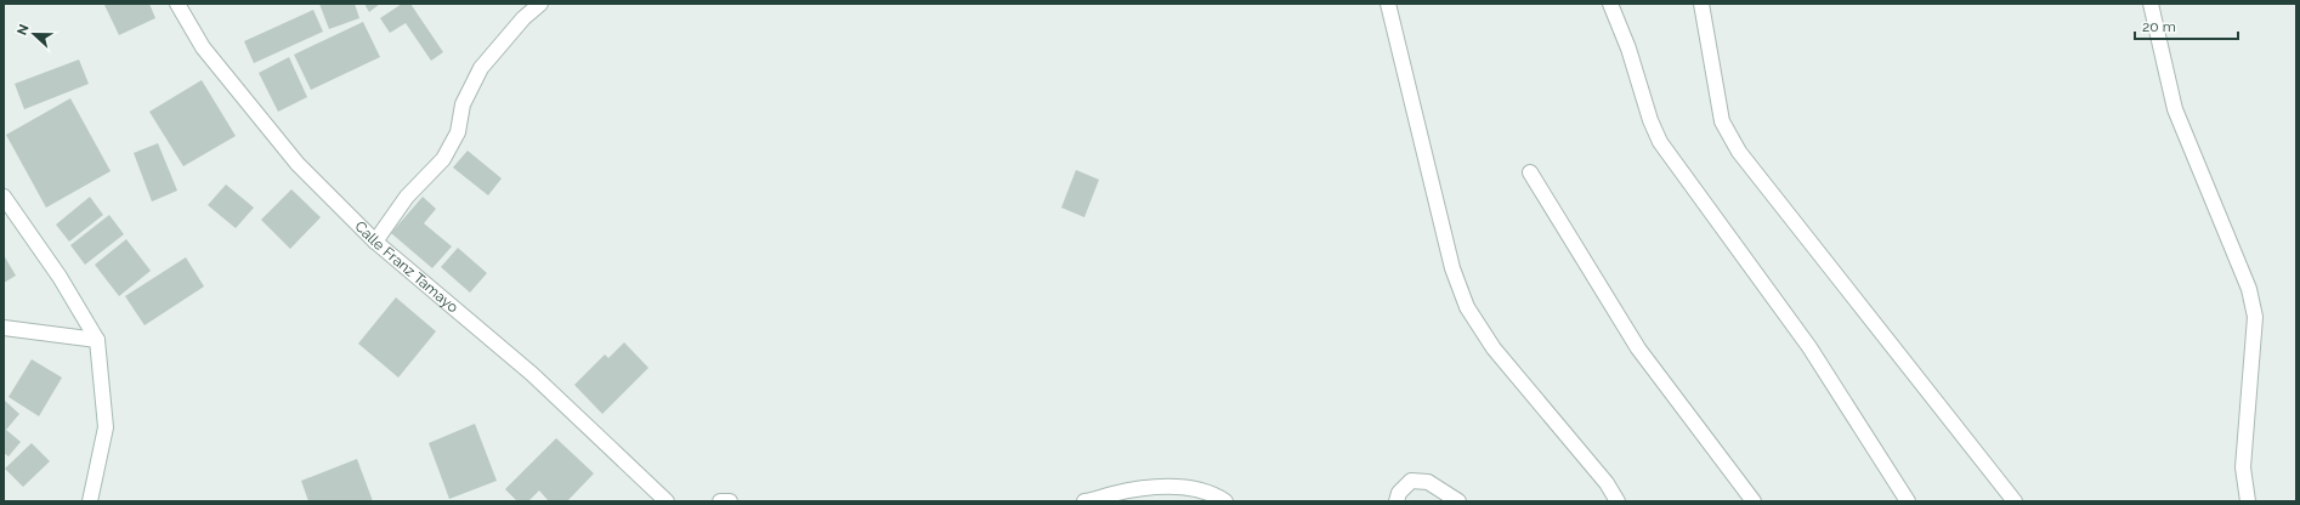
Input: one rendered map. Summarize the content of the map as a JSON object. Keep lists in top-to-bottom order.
{
  "streets": {
    "street": ["Calle Franz Tamayo"]
  },
  "scale_bar": "20 m",
  "north": "left"
}
